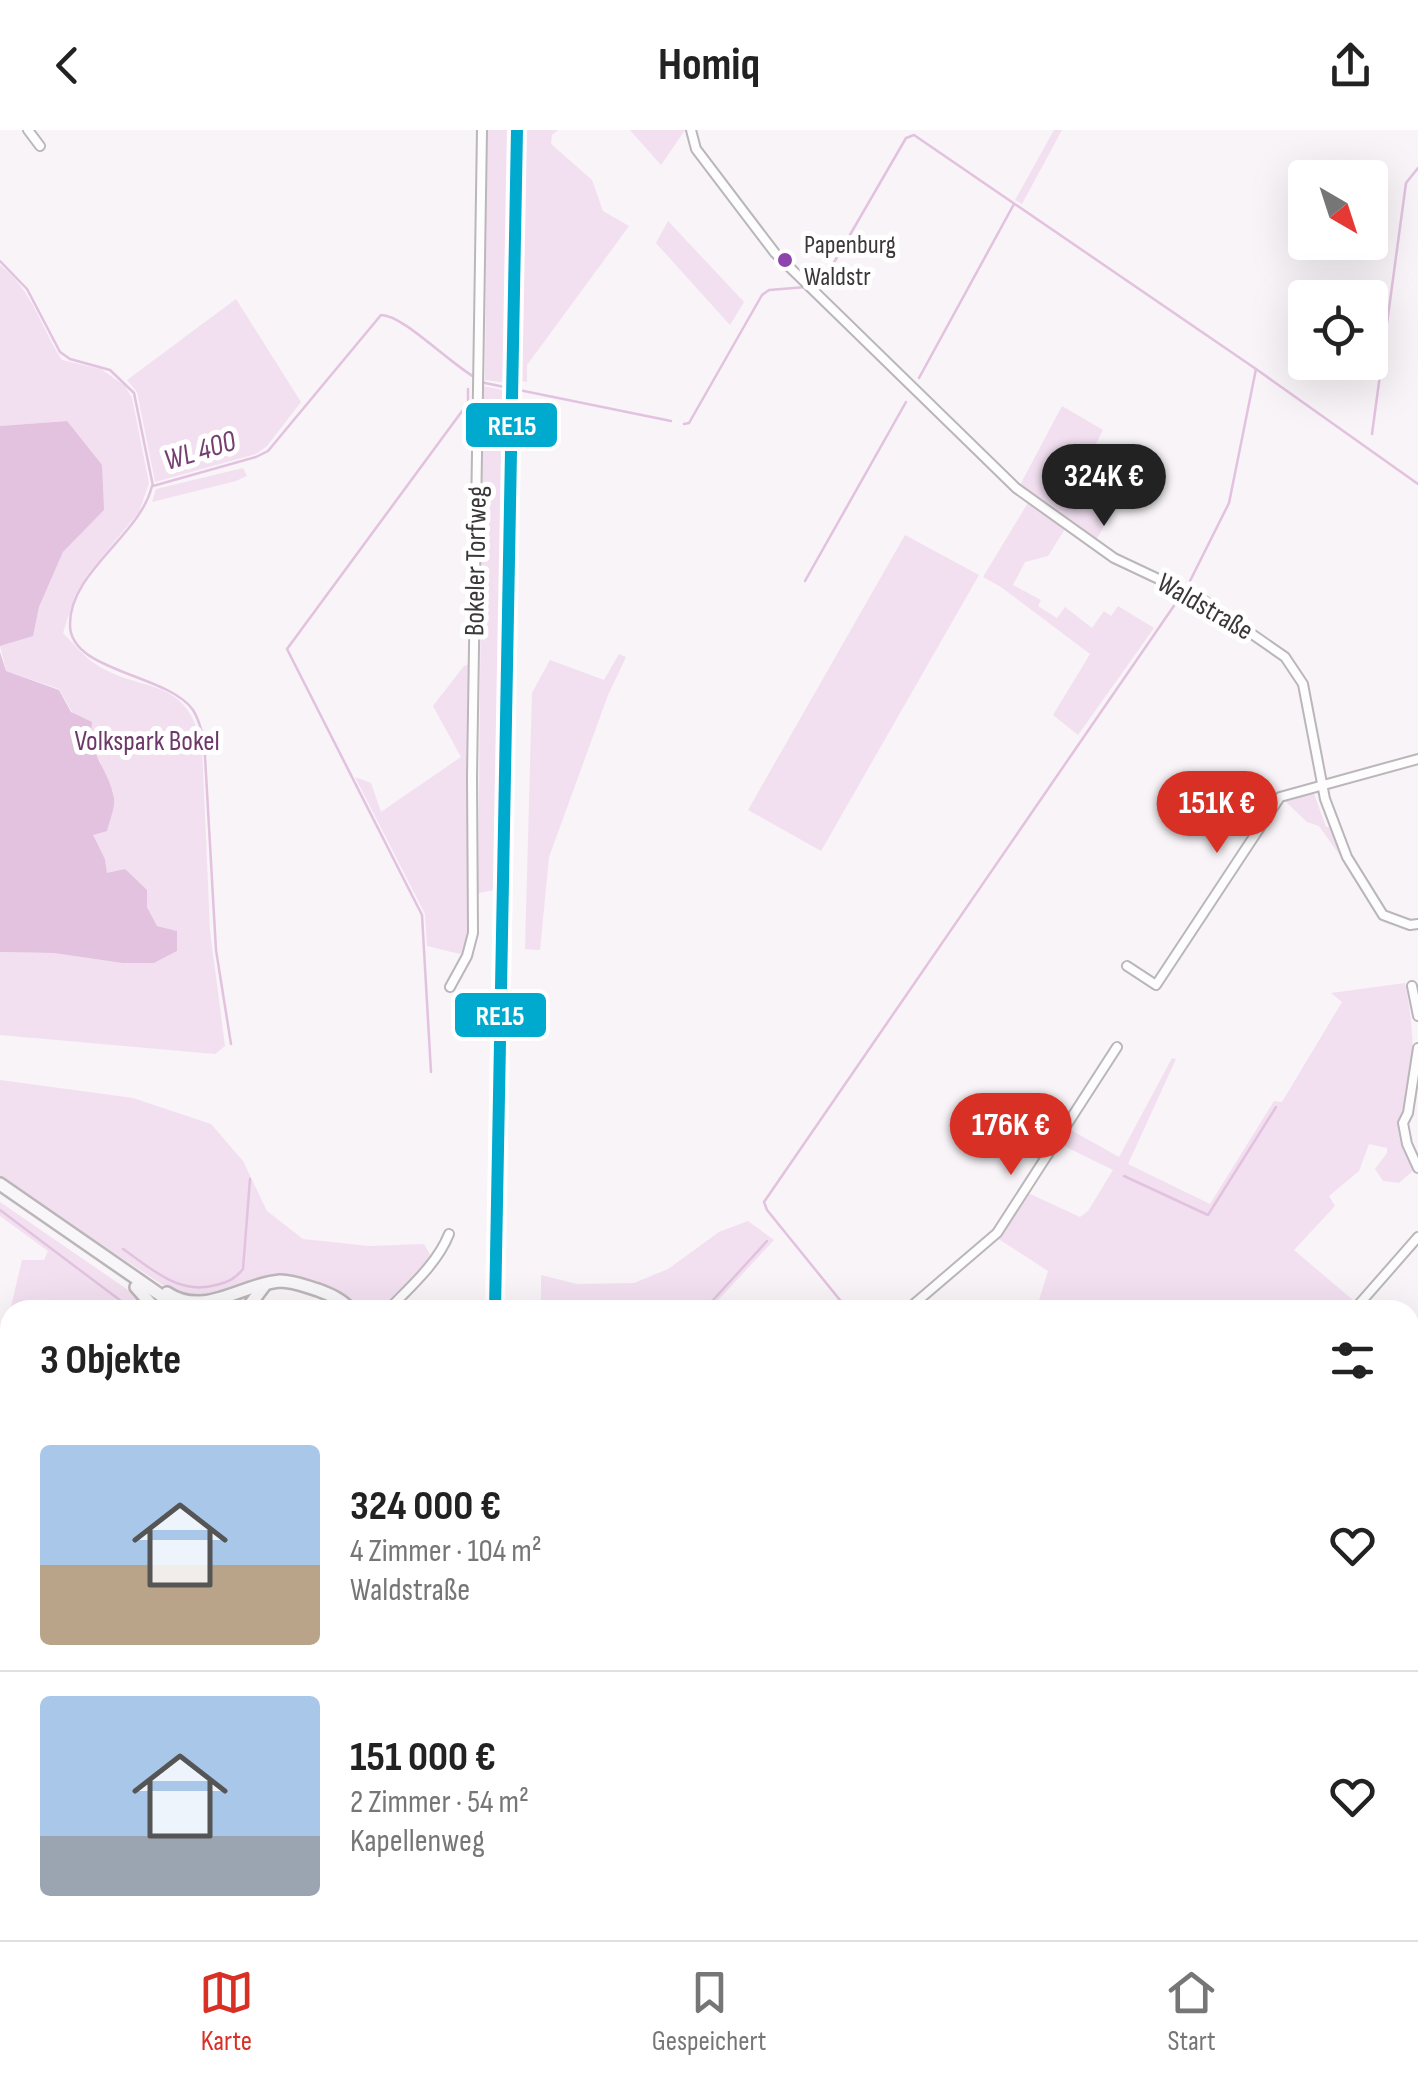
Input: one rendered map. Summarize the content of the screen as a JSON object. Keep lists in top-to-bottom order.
{
  "streets": {
    "street": ["Bokeler Torfweg", "Waldstraße"]
  },
  "water": ["WL 400"],
  "parks": ["Volkspark Bokel"],
  "places": ["Papenburg Waldstr"],
  "lines": ["transit line RE15"],
  "north": "bottom right",
  "page": {
    "header": "Homiq",
    "price": ["324K €", "151K €", "176K €"],
    "heading": "3 Objekte",
    "list": [
      {
        "name": "324 000 €",
        "note": "4 Zimmer · 104 m² · Waldstraße"
      },
      {
        "name": "151 000 €",
        "note": "2 Zimmer · 54 m² · Kapellenweg"
      }
    ],
    "tabs": ["Karte", "Gespeichert", "Start"]
  }
}
